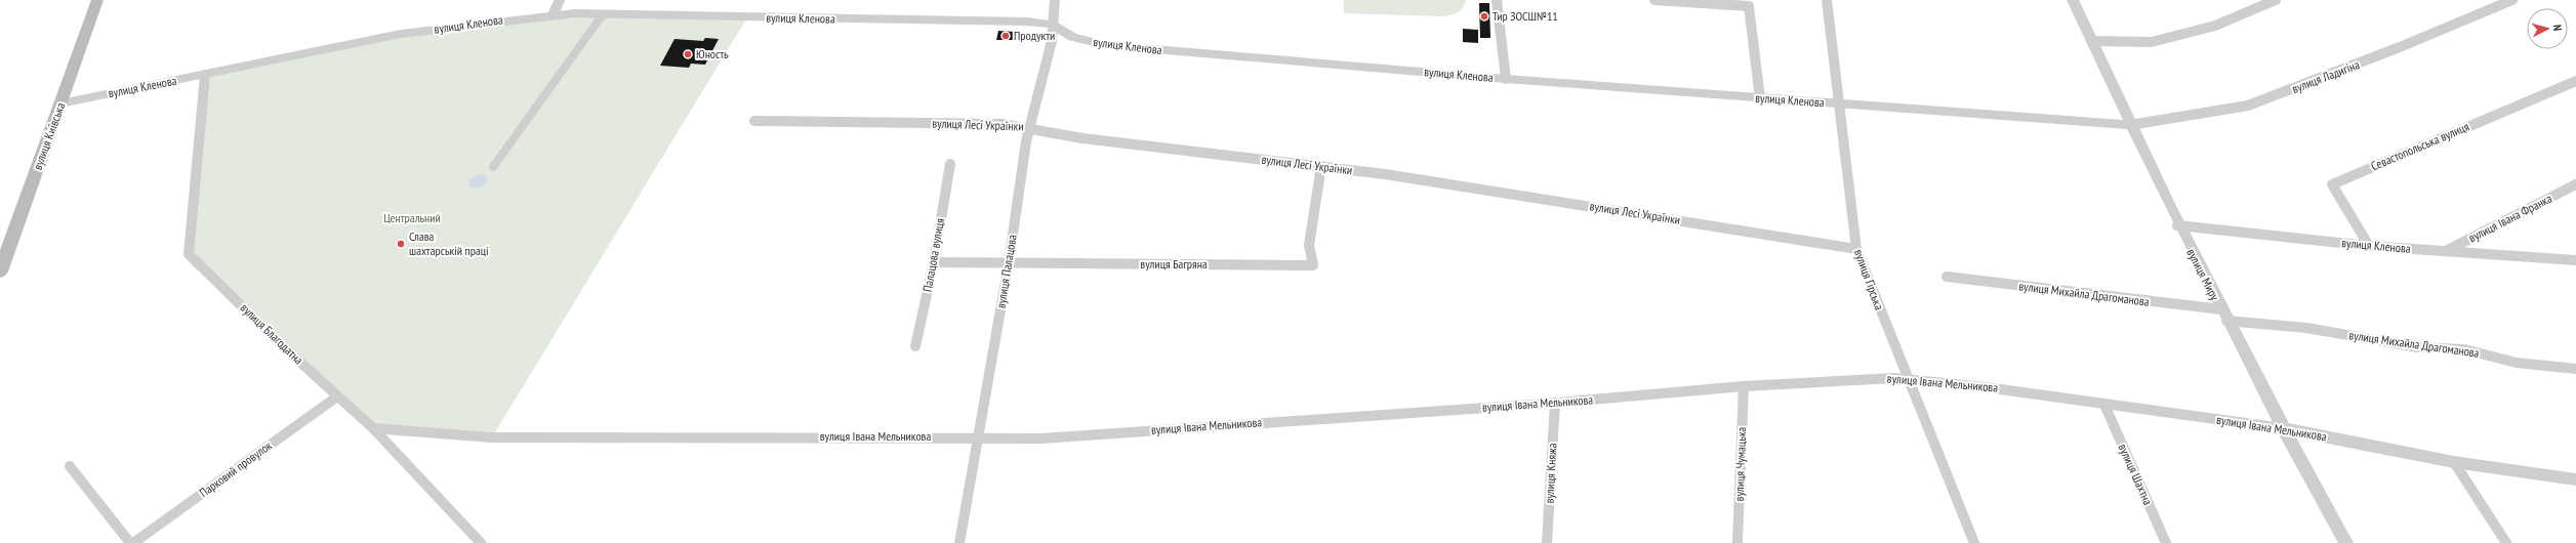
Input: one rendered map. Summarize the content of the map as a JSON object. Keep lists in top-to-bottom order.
{
  "streets": {
    "main road": ["вулиця Київська"],
    "street": [
      "вулиця Кленова",
      "вулиця Ладигіна",
      "вулиця Лесі Українки",
      "Севастопольська вулиця",
      "вулиця Івана Франка",
      "Палацова вулиця",
      "вулиця Багряна",
      "вулиця Палацова",
      "вулиця Миру",
      "вулиця Гірська",
      "вулиця Михайла Драгоманова",
      "вулиця Благодатна",
      "вулиця Івана Мельникова",
      "вулиця Чумацька",
      "Парковий провулок",
      "вулиця Княжа",
      "вулиця Шахтна"
    ]
  },
  "crossings": [
    ["вулиця Кленова", "вулиця Ладигіна"],
    ["вулиця Кленова", "вулиця Київська"],
    ["вулиця Кленова", "Севастопольська вулиця"],
    ["вулиця Кленова", "вулиця Івана Франка"],
    ["вулиця Кленова", "вулиця Палацова"],
    ["вулиця Кленова", "вулиця Миру"],
    ["вулиця Кленова", "вулиця Гірська"],
    ["вулиця Кленова", "вулиця Благодатна"],
    ["вулиця Ладигіна", "вулиця Миру"],
    ["вулиця Лесі Українки", "вулиця Багряна"],
    ["вулиця Лесі Українки", "вулиця Палацова"],
    ["вулиця Лесі Українки", "вулиця Гірська"],
    ["Палацова вулиця", "вулиця Багряна"],
    ["вулиця Багряна", "вулиця Палацова"],
    ["вулиця Палацова", "вулиця Івана Мельникова"],
    ["вулиця Миру", "вулиця Михайла Драгоманова"],
    ["вулиця Миру", "вулиця Івана Мельникова"],
    ["вулиця Гірська", "вулиця Івана Мельникова"],
    ["вулиця Благодатна", "вулиця Івана Мельникова"],
    ["вулиця Благодатна", "Парковий провулок"],
    ["вулиця Івана Мельникова", "вулиця Чумацька"],
    ["вулиця Івана Мельникова", "вулиця Княжа"],
    ["вулиця Івана Мельникова", "вулиця Шахтна"]
  ],
  "parks": ["Центральний"],
  "places": [
    "Тир ЗОСШ№11",
    "Продукти",
    "Юность",
    "Слава шахтарській праці"
  ],
  "north": "right"
}
